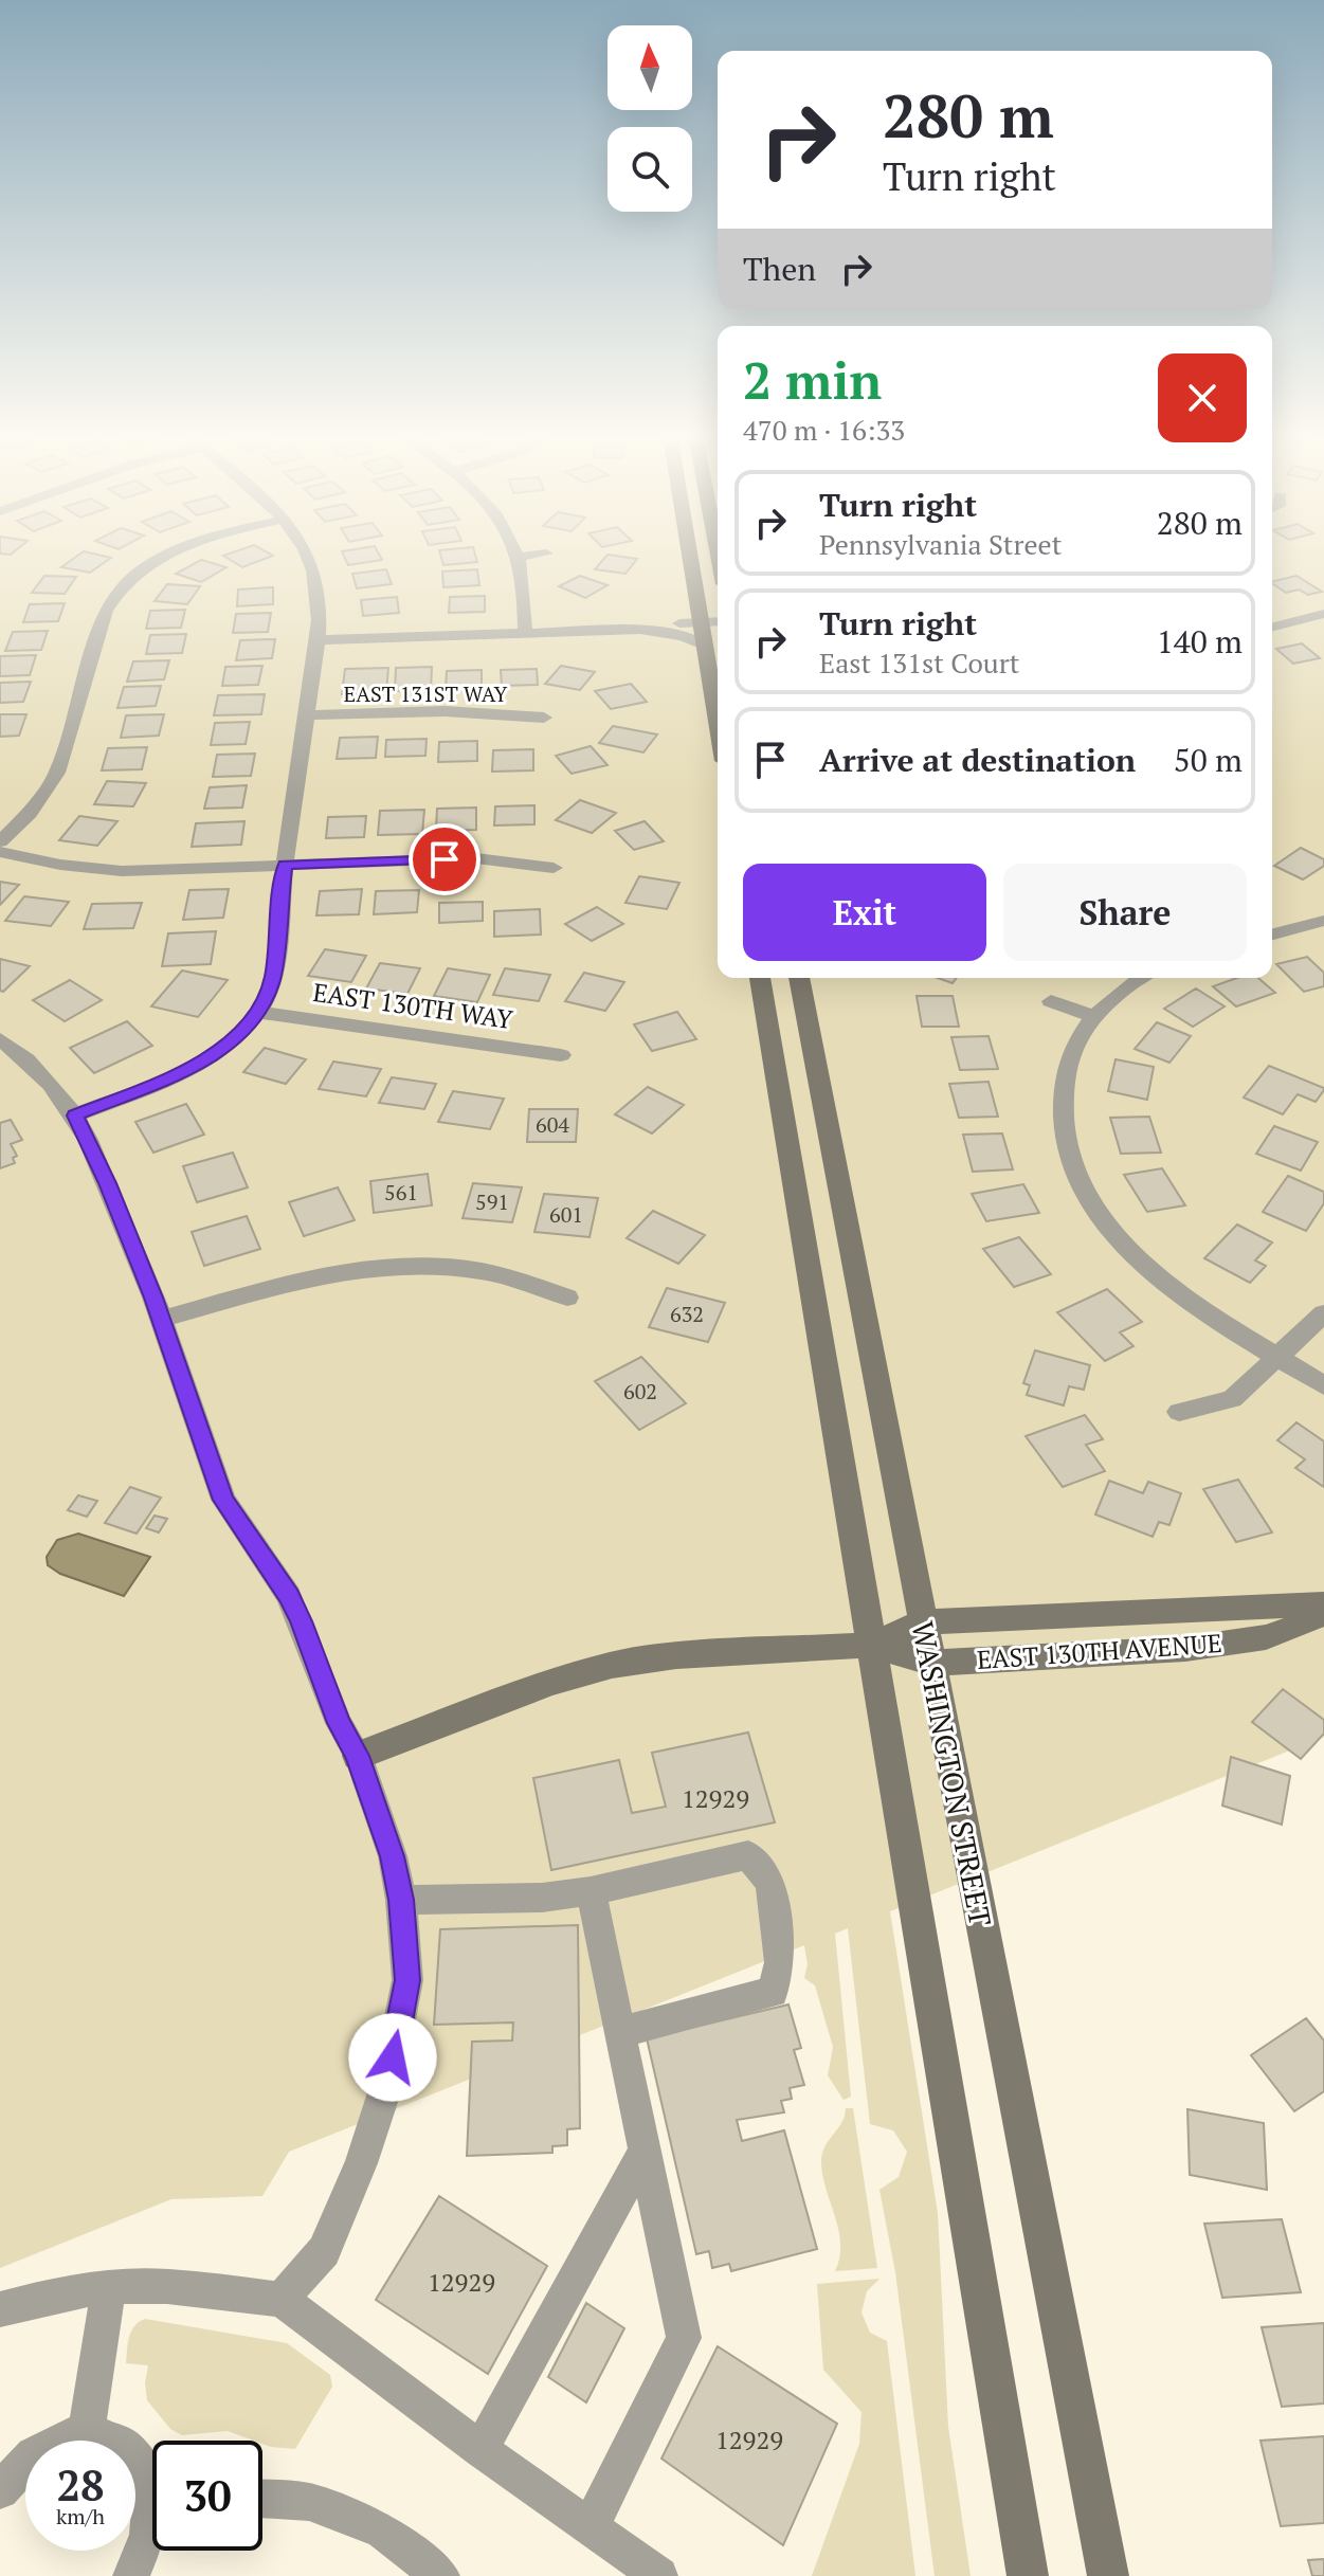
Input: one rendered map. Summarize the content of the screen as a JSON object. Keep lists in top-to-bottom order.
{
  "streets": {
    "main road": ["EAST 130TH AVENUE", "WASHINGTON STREET"],
    "street": ["EAST 131ST WAY", "EAST 130TH WAY"]
  },
  "crossings": [
    ["EAST 130TH AVENUE", "WASHINGTON STREET"]
  ],
  "house_numbers": [
    "604",
    "561",
    "591",
    "601",
    "632",
    "602",
    "12929",
    "12929",
    "12929"
  ],
  "north": "top",
  "page": {
    "turn": ["280 m", "Turn right"],
    "then": "Then",
    "heading": ["2 min", "470 m · 16:33"],
    "list": [
      {
        "name": "Turn right",
        "note": "Pennsylvania Street",
        "value": "280 m"
      },
      {
        "name": "Turn right",
        "note": "East 131st Court",
        "value": "140 m"
      },
      {
        "name": "Arrive at destination",
        "value": "50 m"
      }
    ],
    "buttons": ["Exit", "Share"],
    "speed": "28 km/h",
    "limit": "30"
  }
}
